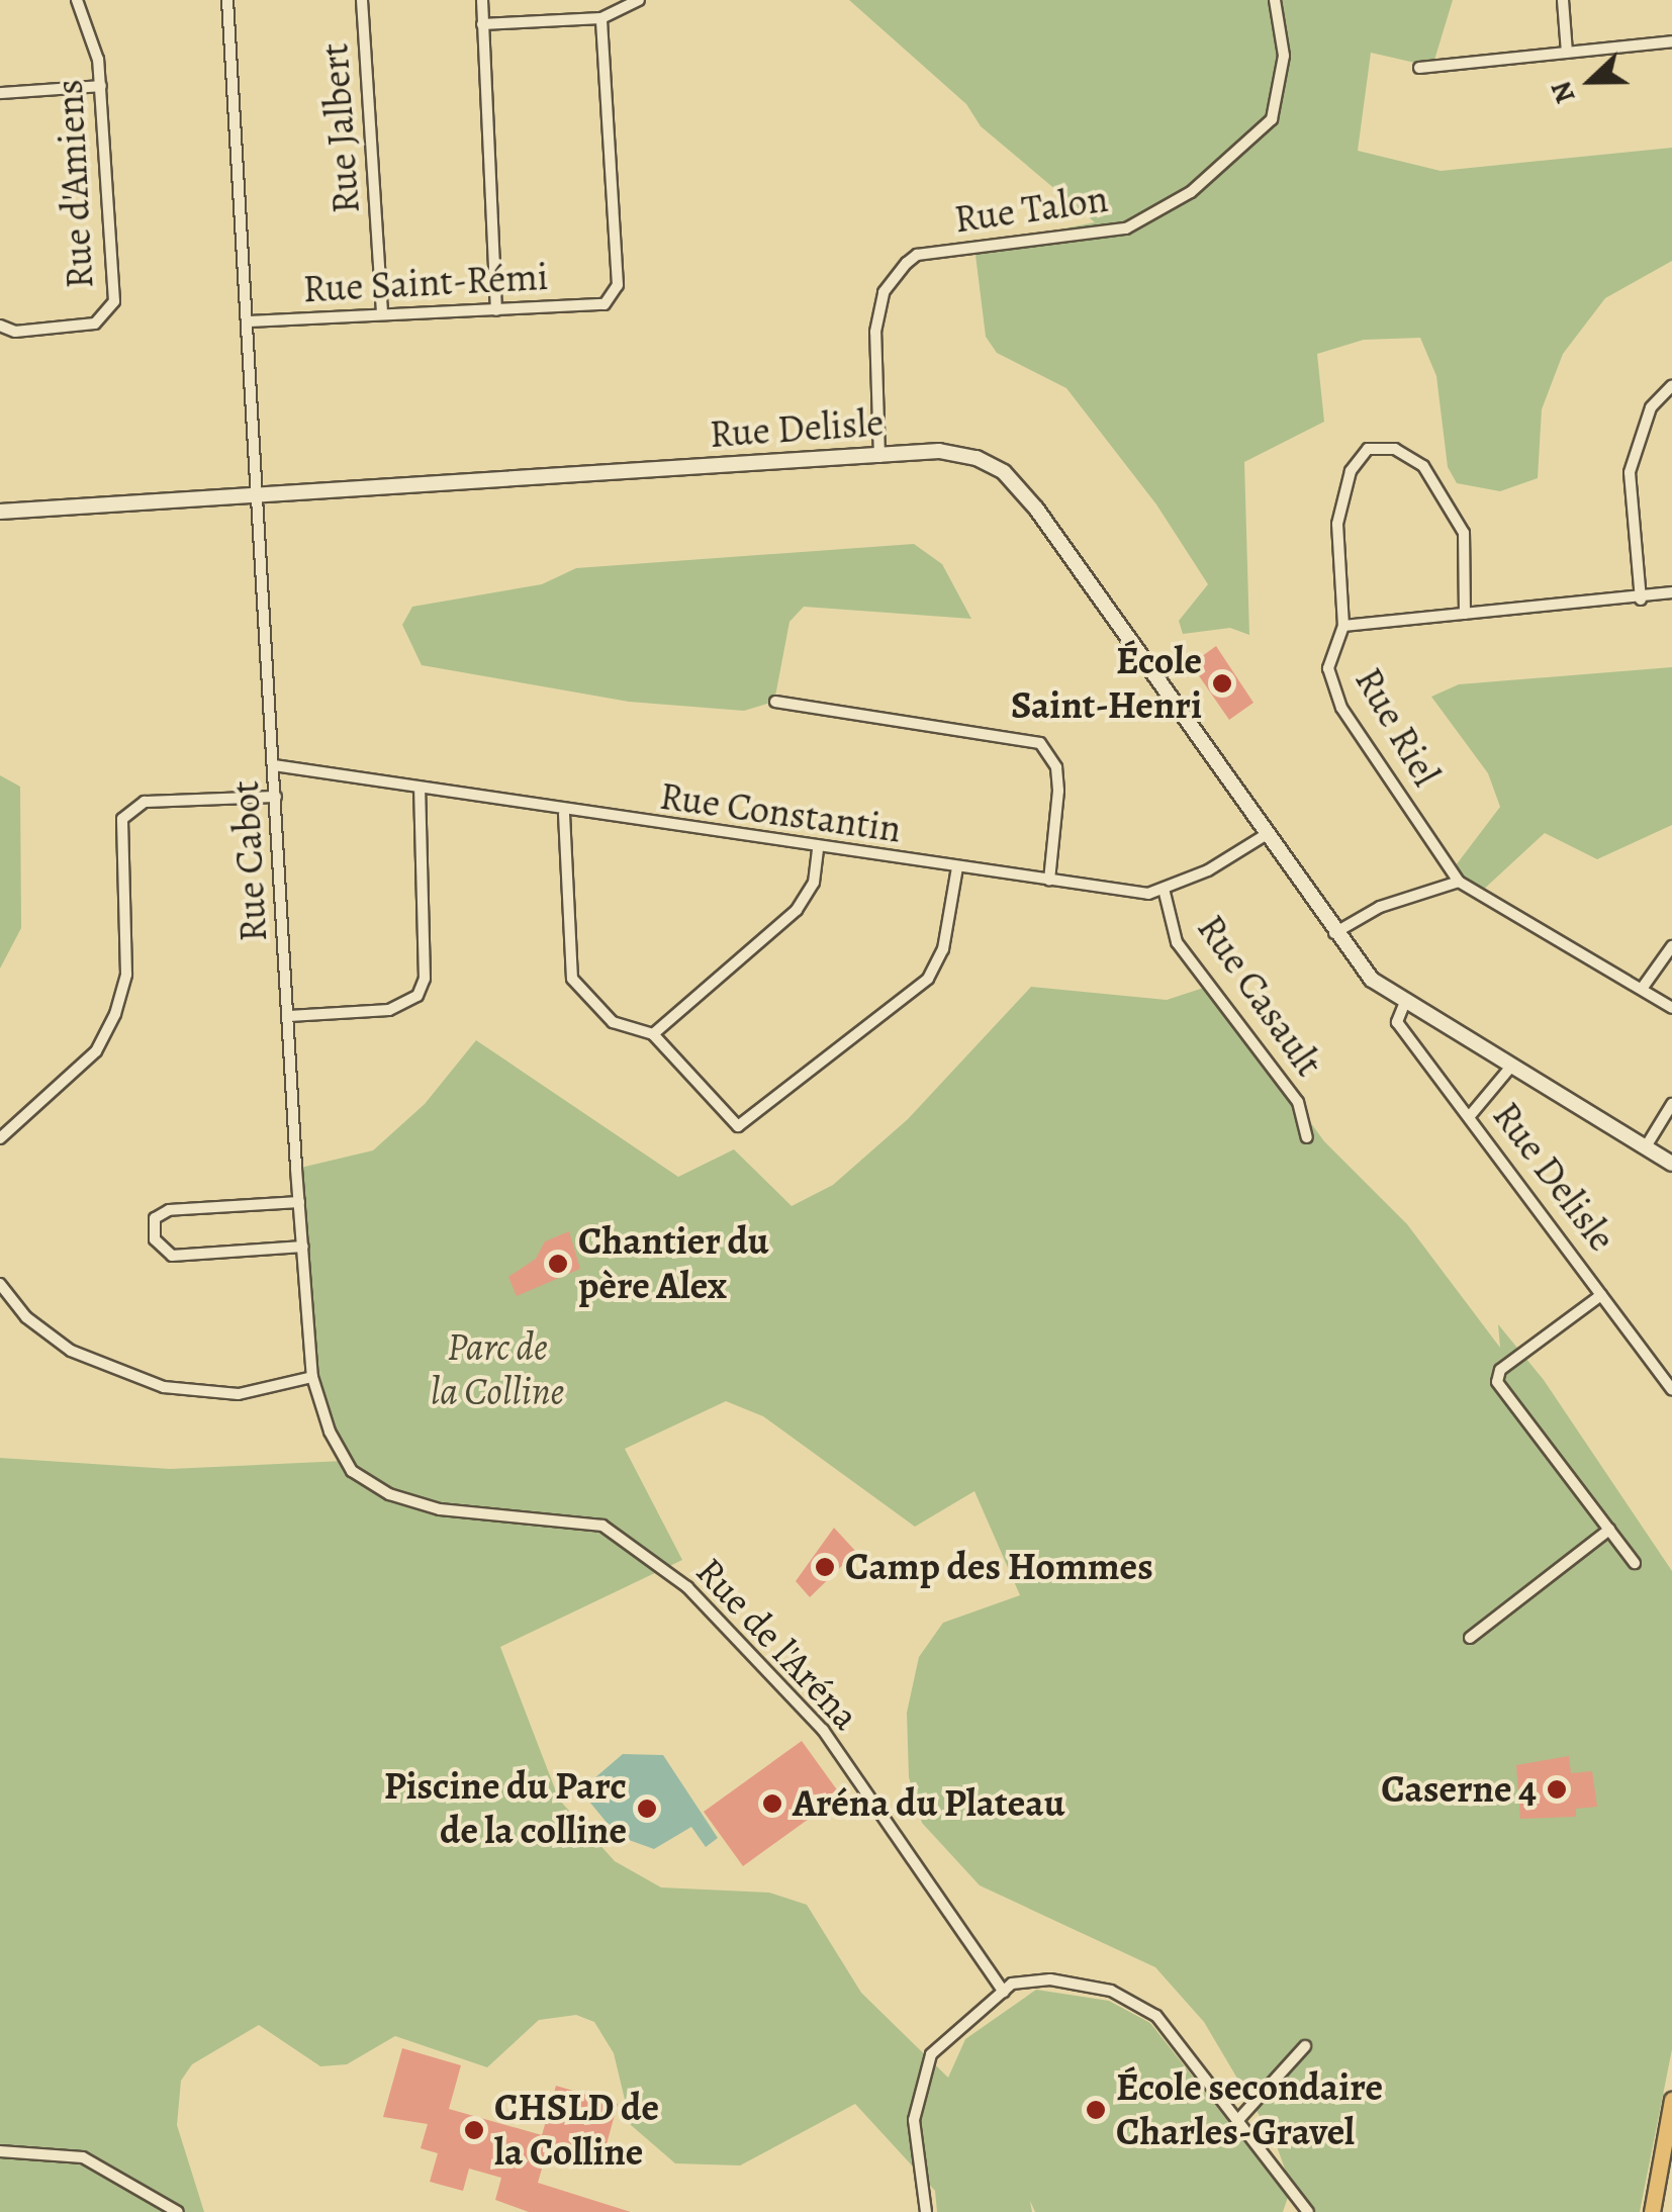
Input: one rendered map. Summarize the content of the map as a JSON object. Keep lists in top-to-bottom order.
{
  "streets": {
    "street": [
      "Rue Jalbert",
      "Rue d'Amiens",
      "Rue Talon",
      "Rue Saint-Rémi",
      "Rue Delisle",
      "Rue Riel",
      "Rue Constantin",
      "Rue Cabot",
      "Rue Casault",
      "Rue de l'Aréna"
    ]
  },
  "crossings": [
    ["Rue Jalbert", "Rue Saint-Rémi"],
    ["Rue Talon", "Rue Delisle"],
    ["Rue Saint-Rémi", "Rue Cabot"],
    ["Rue Delisle", "Rue Cabot"],
    ["Rue Constantin", "Rue Cabot"],
    ["Rue Constantin", "Rue Casault"],
    ["Rue Cabot", "Rue de l'Aréna"]
  ],
  "parks": ["Parc de la Colline"],
  "places": [
    "École Saint-Henri",
    "Chantier du père Alex",
    "Camp des Hommes",
    "Caserne 4",
    "Aréna du Plateau",
    "Piscine du Parc de la colline",
    "École secondaire Charles-Gravel",
    "CHSLD de la Colline"
  ],
  "north": "left"
}
